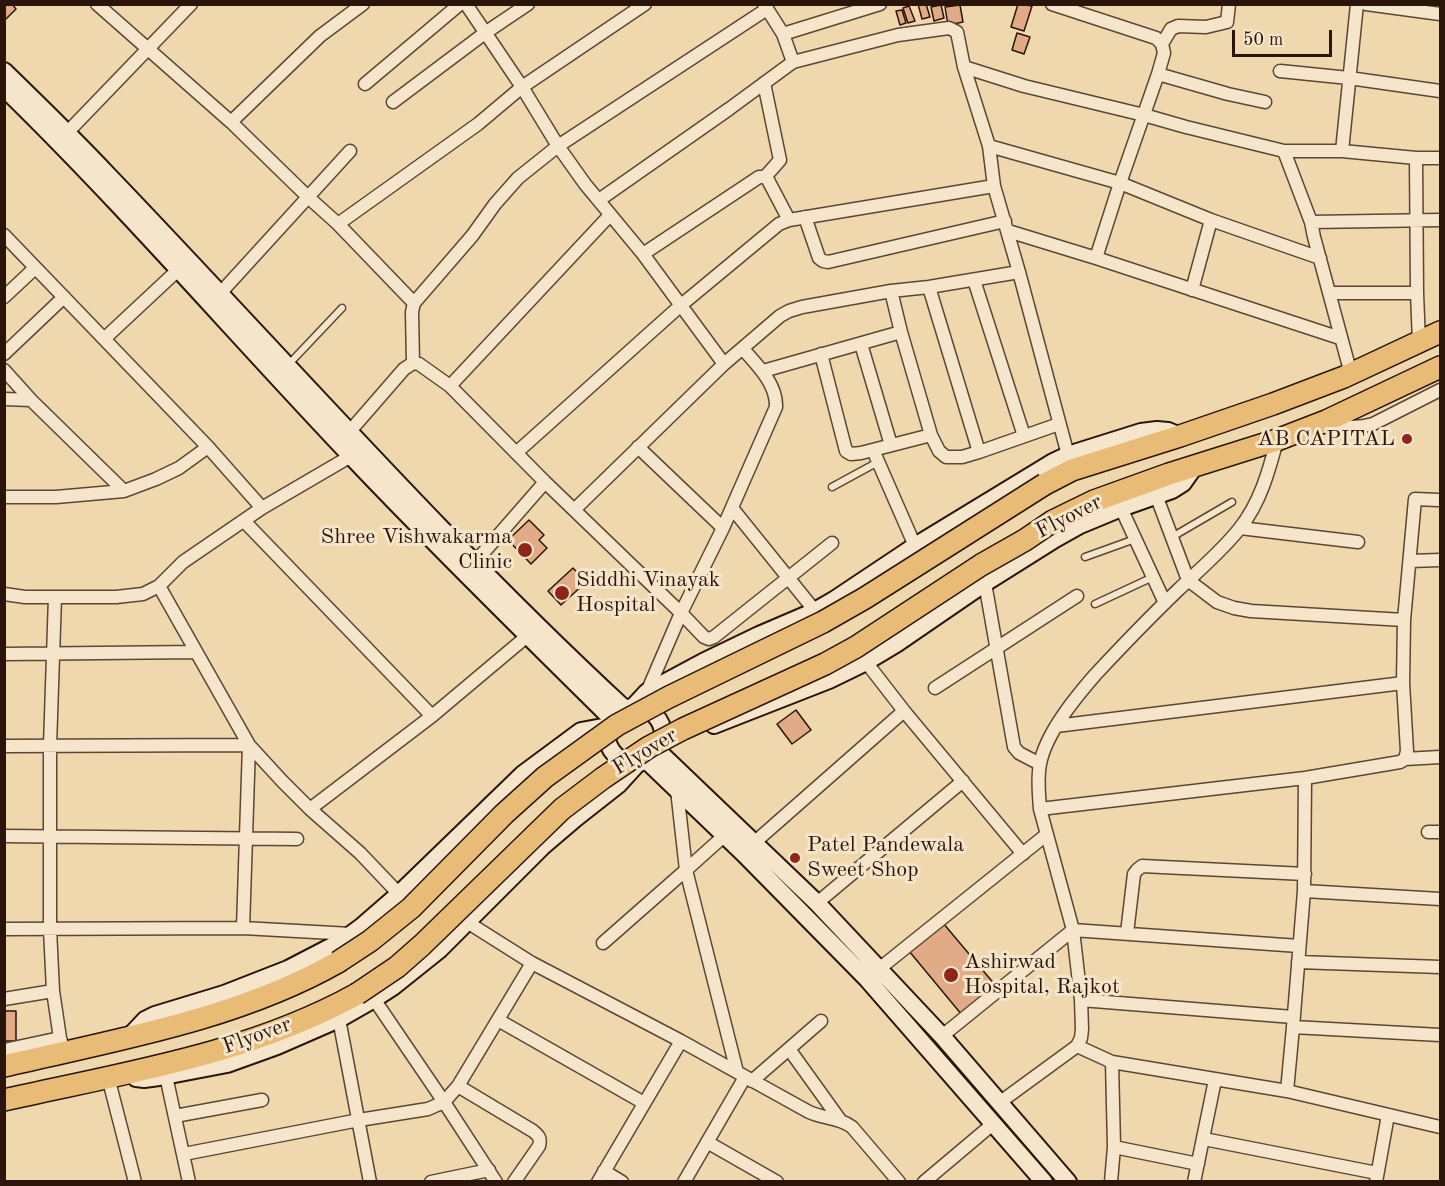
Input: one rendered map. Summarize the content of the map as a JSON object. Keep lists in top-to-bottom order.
{
  "streets": {
    "highway": ["Flyover"]
  },
  "places": [
    "AB CAPITAL",
    "Shree Vishwakarma Clinic",
    "Siddhi Vinayak Hospital",
    "Patel Pandewala Sweet Shop",
    "Ashirwad Hospital, Rajkot"
  ],
  "scale_bar": "50 m"
}
